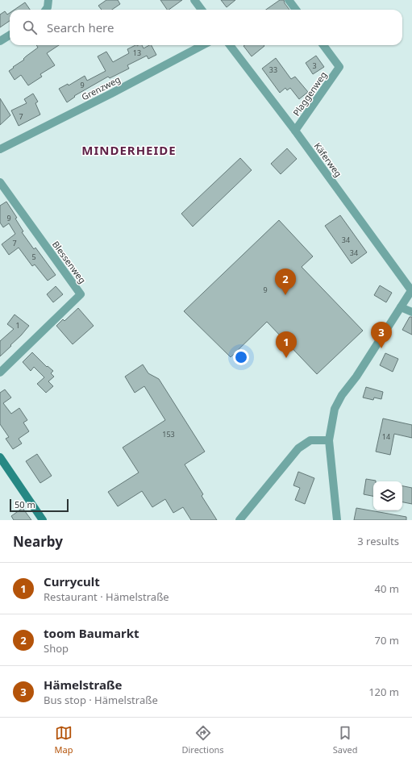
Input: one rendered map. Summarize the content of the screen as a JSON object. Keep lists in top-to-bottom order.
{
  "streets": {
    "street": [
      "Grenzweg",
      "Plaggenweg",
      "Käferweg",
      "Blessenweg"
    ]
  },
  "crossings": [
    ["Plaggenweg", "Käferweg"]
  ],
  "districts": ["MINDERHEIDE"],
  "house_numbers": [
    "13",
    "3",
    "33",
    "9",
    "7",
    "9",
    "34",
    "7",
    "34",
    "5",
    "9",
    "1",
    "153",
    "14"
  ],
  "scale_bar": "50 m",
  "page": {
    "search": "Search here",
    "pins": ["2", "3", "1"],
    "scale": "50 m",
    "heading": ["Nearby", "3 results"],
    "list": [
      {
        "mark": "1",
        "name": "Currycult",
        "note": "Restaurant · Hämelstraße",
        "value": "40 m"
      },
      {
        "mark": "2",
        "name": "toom Baumarkt",
        "note": "Shop",
        "value": "70 m"
      },
      {
        "mark": "3",
        "name": "Hämelstraße",
        "note": "Bus stop · Hämelstraße",
        "value": "120 m"
      }
    ],
    "nav": ["Map", "Directions", "Saved"]
  }
}
